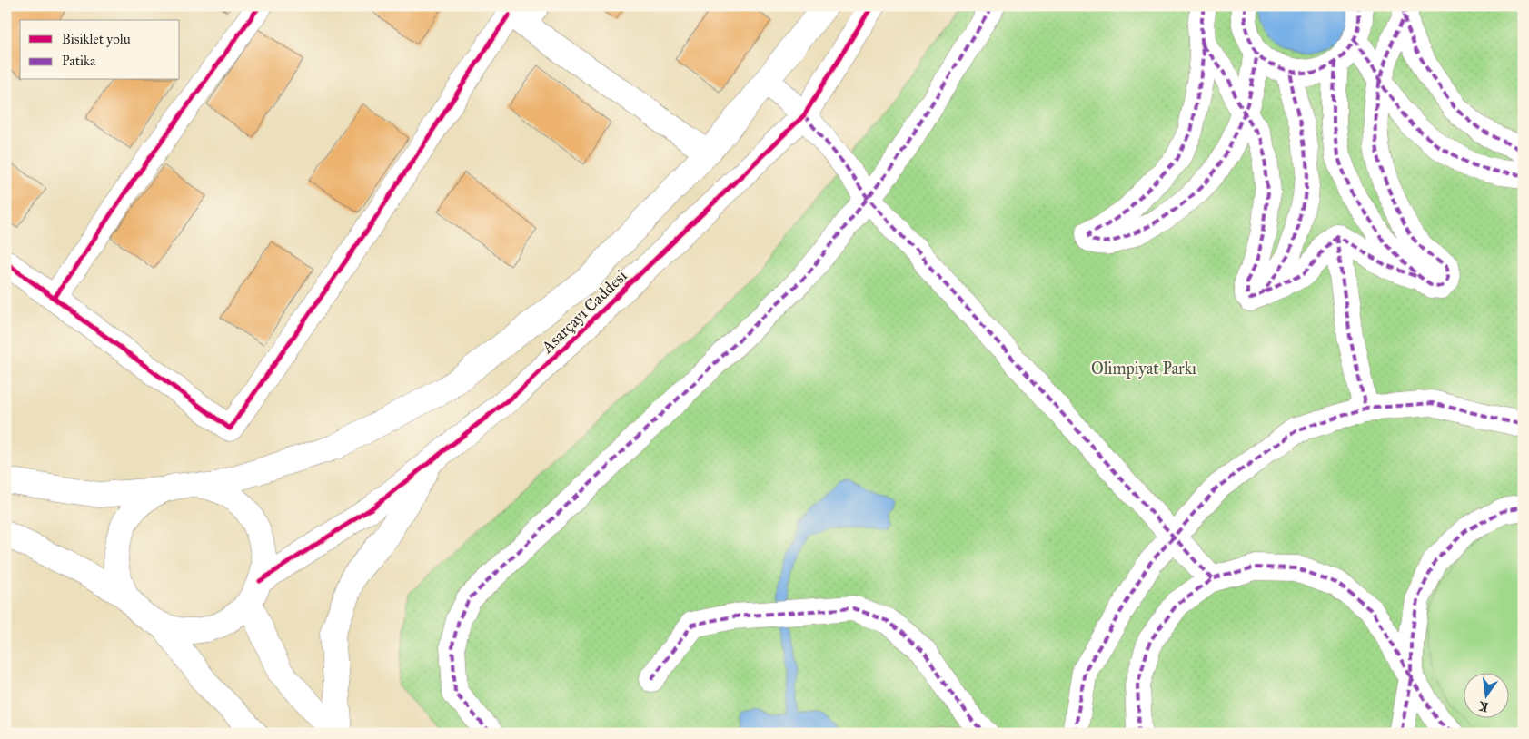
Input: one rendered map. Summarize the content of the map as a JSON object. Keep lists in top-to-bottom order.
{
  "streets": {
    "street": ["Asarçayı Caddesi"]
  },
  "parks": ["Olimpiyat Parkı"],
  "legend": ["Bisiklet yolu", "Patika"],
  "north": "bottom"
}
